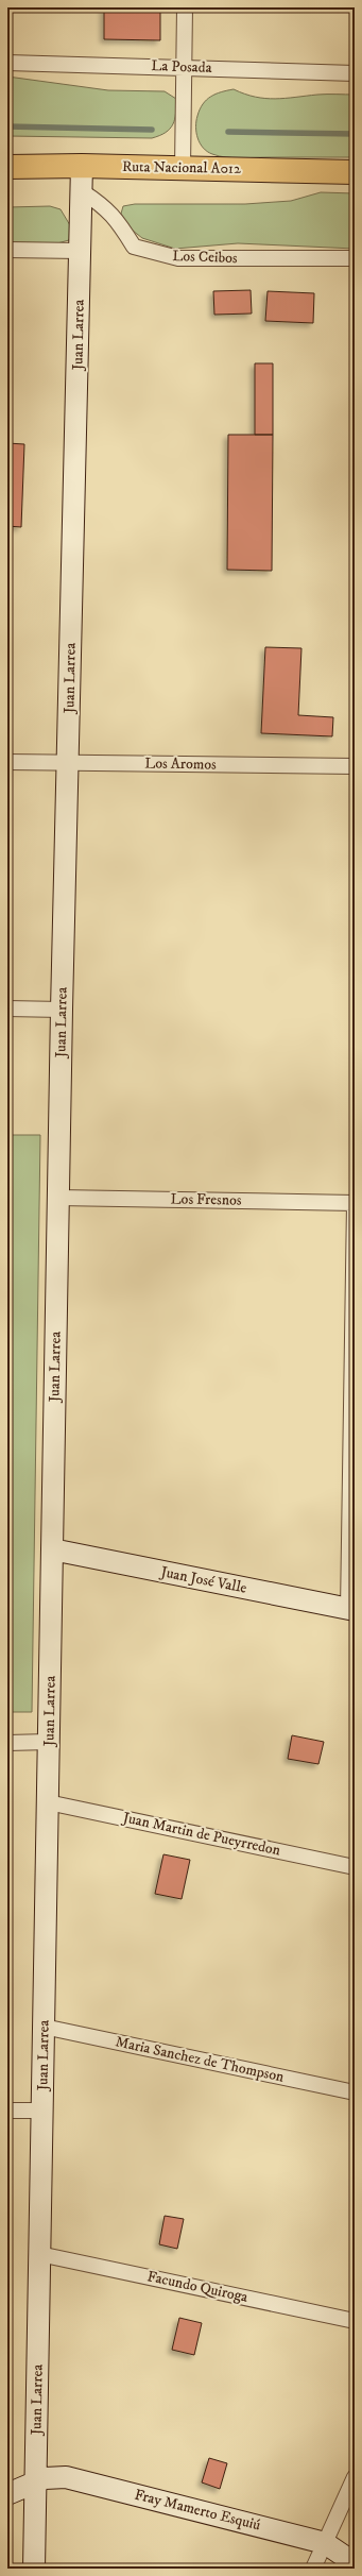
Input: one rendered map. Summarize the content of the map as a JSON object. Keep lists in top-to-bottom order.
{
  "streets": {
    "highway": ["Ruta Nacional A012"],
    "street": [
      "La Posada",
      "Los Ceibos",
      "Juan Larrea",
      "Los Aromos",
      "Los Fresnos",
      "Juan José Valle",
      "Juan Martin de Pueyrredon",
      "Maria Sanchez de Thompson",
      "Facundo Quiroga",
      "Fray Mamerto Esquiú"
    ]
  },
  "crossings": [
    ["Ruta Nacional A012", "Juan Larrea"],
    ["Los Ceibos", "Juan Larrea"],
    ["Juan Larrea", "Los Aromos"],
    ["Juan Larrea", "Los Fresnos"],
    ["Juan Larrea", "Juan José Valle"],
    ["Juan Larrea", "Juan Martin de Pueyrredon"],
    ["Juan Larrea", "Maria Sanchez de Thompson"],
    ["Juan Larrea", "Facundo Quiroga"],
    ["Juan Larrea", "Fray Mamerto Esquiú"]
  ]
}
